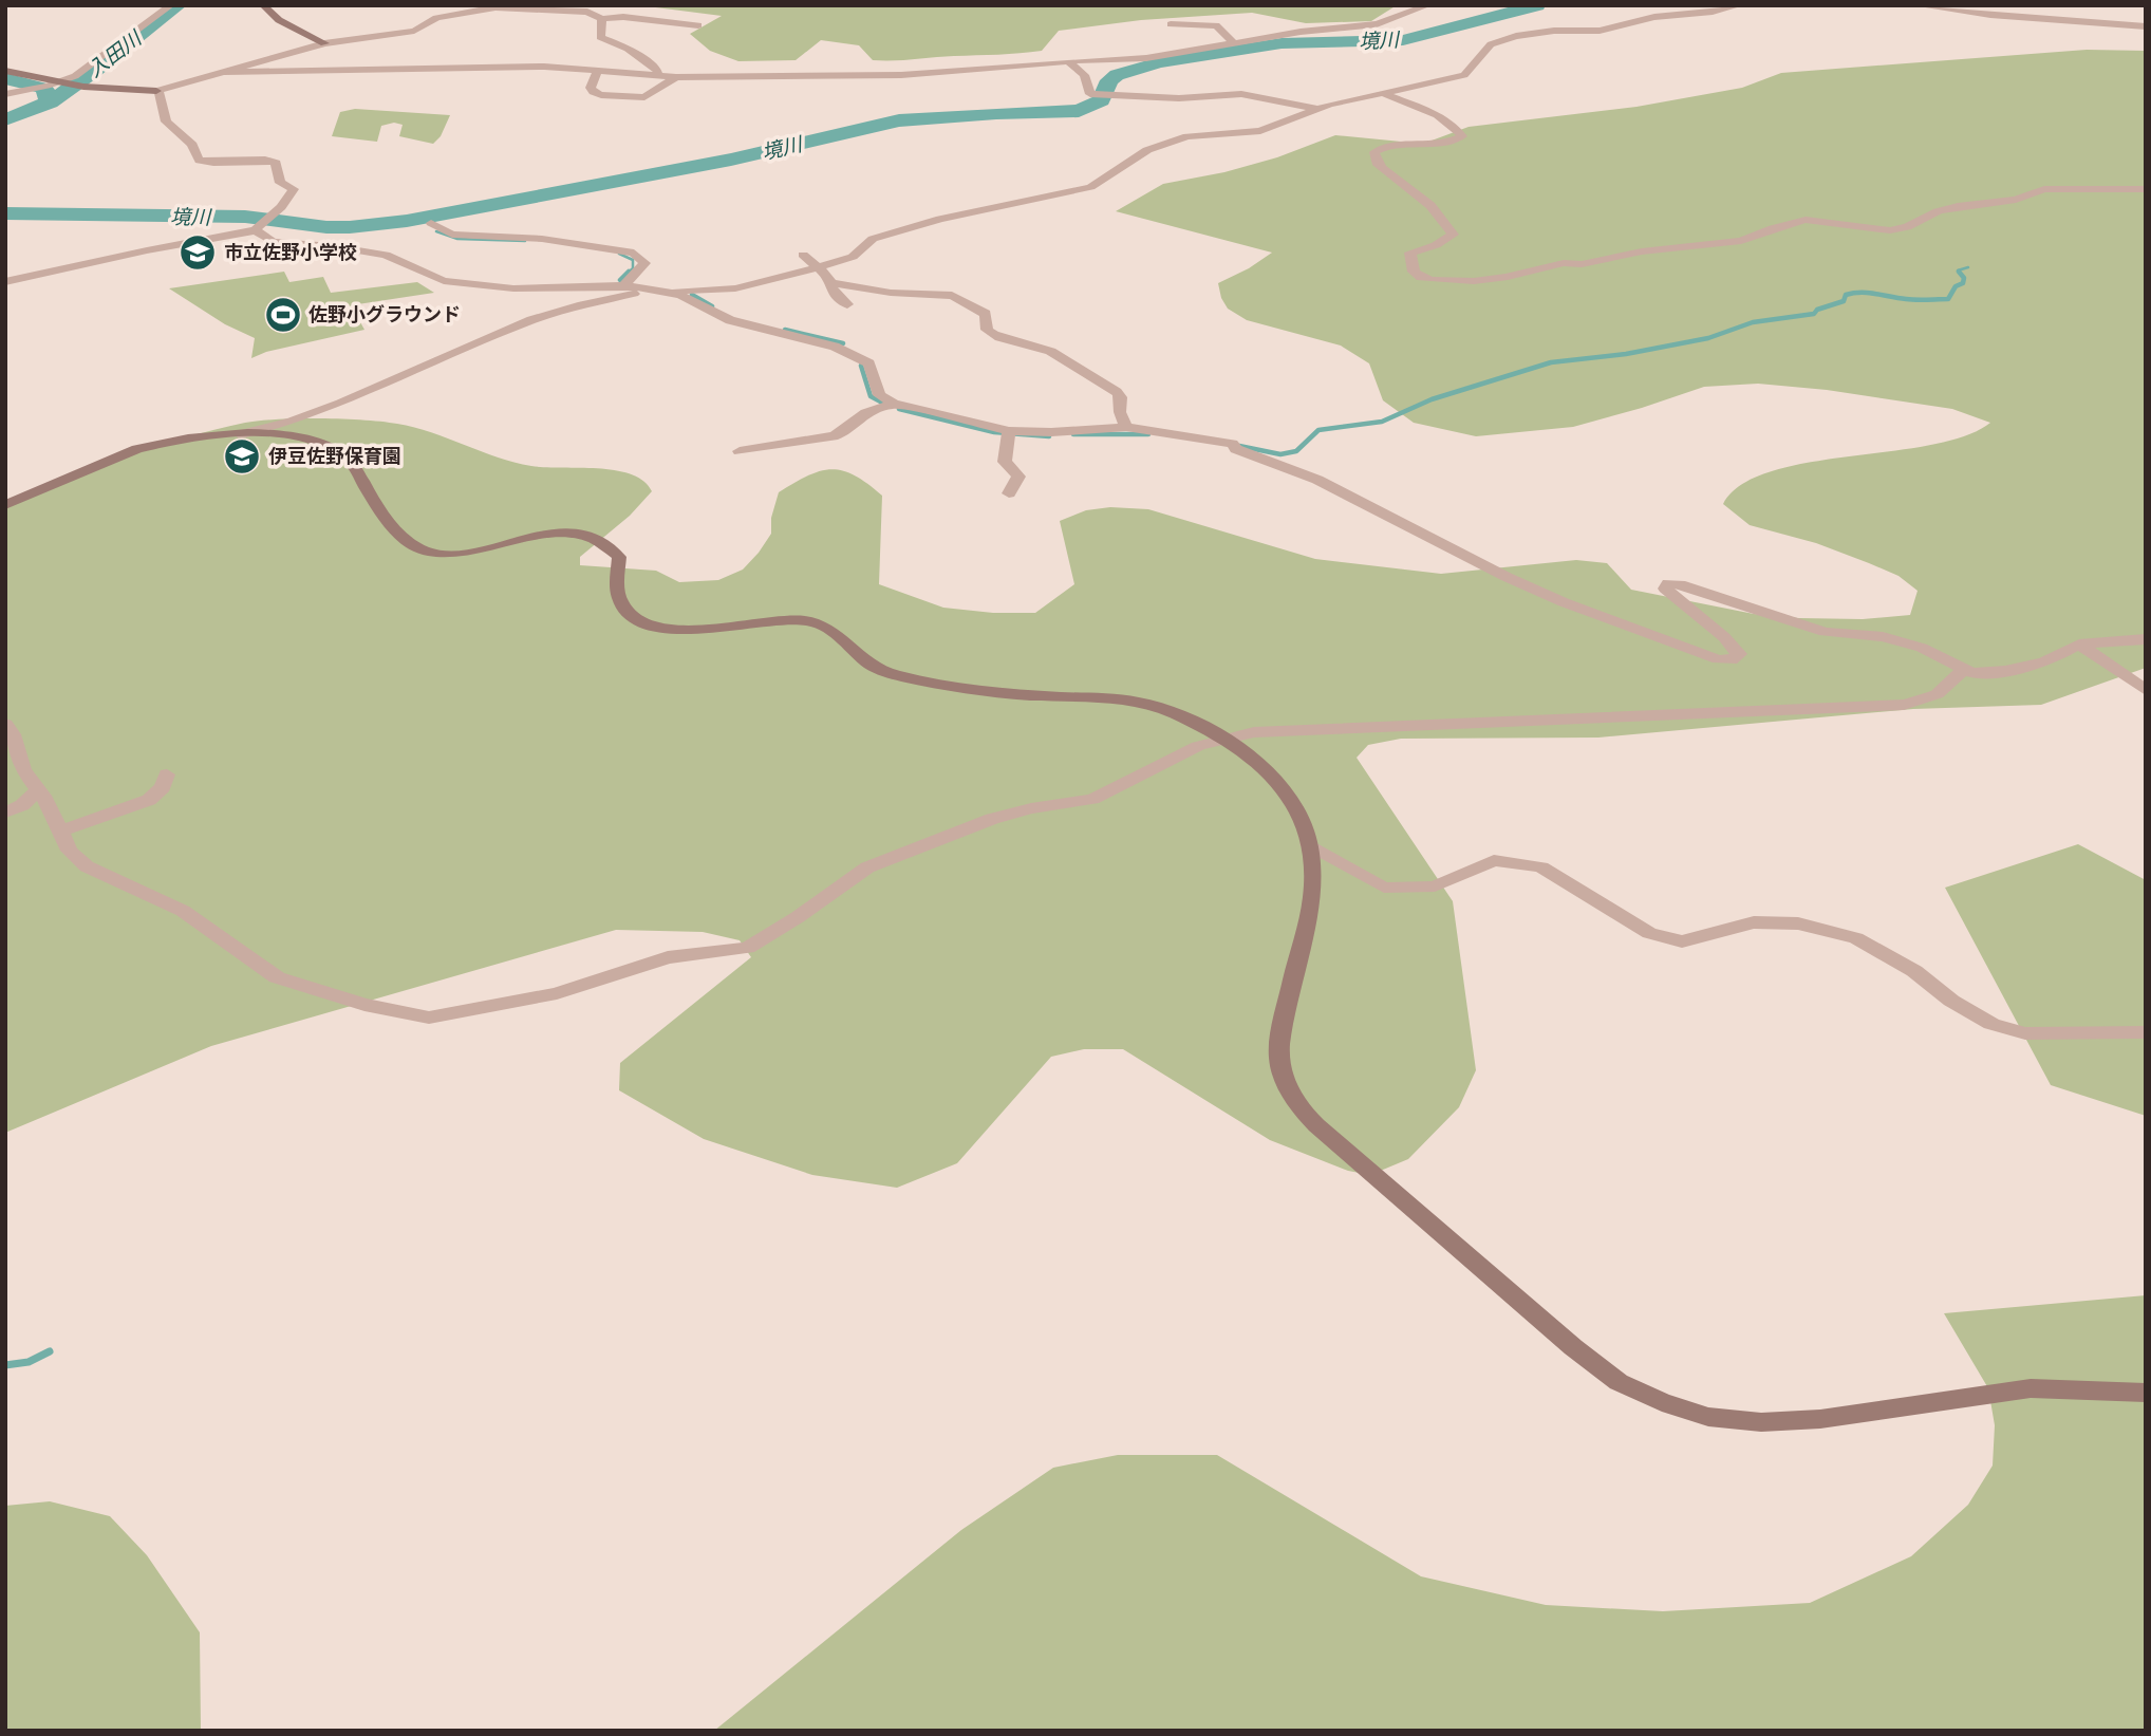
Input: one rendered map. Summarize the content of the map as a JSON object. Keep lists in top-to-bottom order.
{
  "water": ["境川", "入田川"],
  "places": {
    "school or university": ["市立佐野小学校", "伊豆佐野保育園"],
    "sports": ["佐野小グラウンド"]
  }
}
